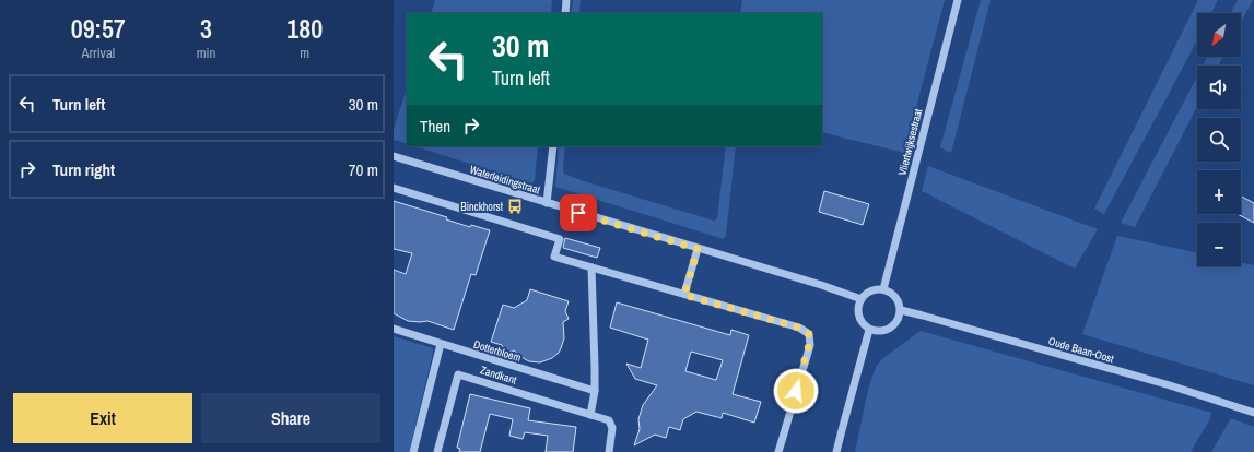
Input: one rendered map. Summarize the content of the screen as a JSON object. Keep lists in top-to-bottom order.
{
  "streets": {
    "street": [
      "Vliertwijksestraat",
      "Waterleidingstraat",
      "Oude Baan-Oost",
      "Dotterbloem",
      "Zandkant"
    ]
  },
  "crossings": [
    ["Vliertwijksestraat", "Waterleidingstraat"],
    ["Vliertwijksestraat", "Oude Baan-Oost"],
    ["Waterleidingstraat", "Oude Baan-Oost"]
  ],
  "places": {
    "bus stop": ["Binckhorst"]
  },
  "north": "bottom left",
  "page": {
    "eta": [
      "09:57",
      "Arrival",
      "3",
      "min",
      "180",
      "m"
    ],
    "map_buttons": ["+", "−"],
    "turn": ["30 m", "Turn left"],
    "list": [
      {
        "name": "Turn left",
        "value": "30 m"
      },
      {
        "name": "Turn right",
        "value": "70 m"
      }
    ],
    "then": "Then",
    "buttons": ["Exit", "Share"]
  }
}
